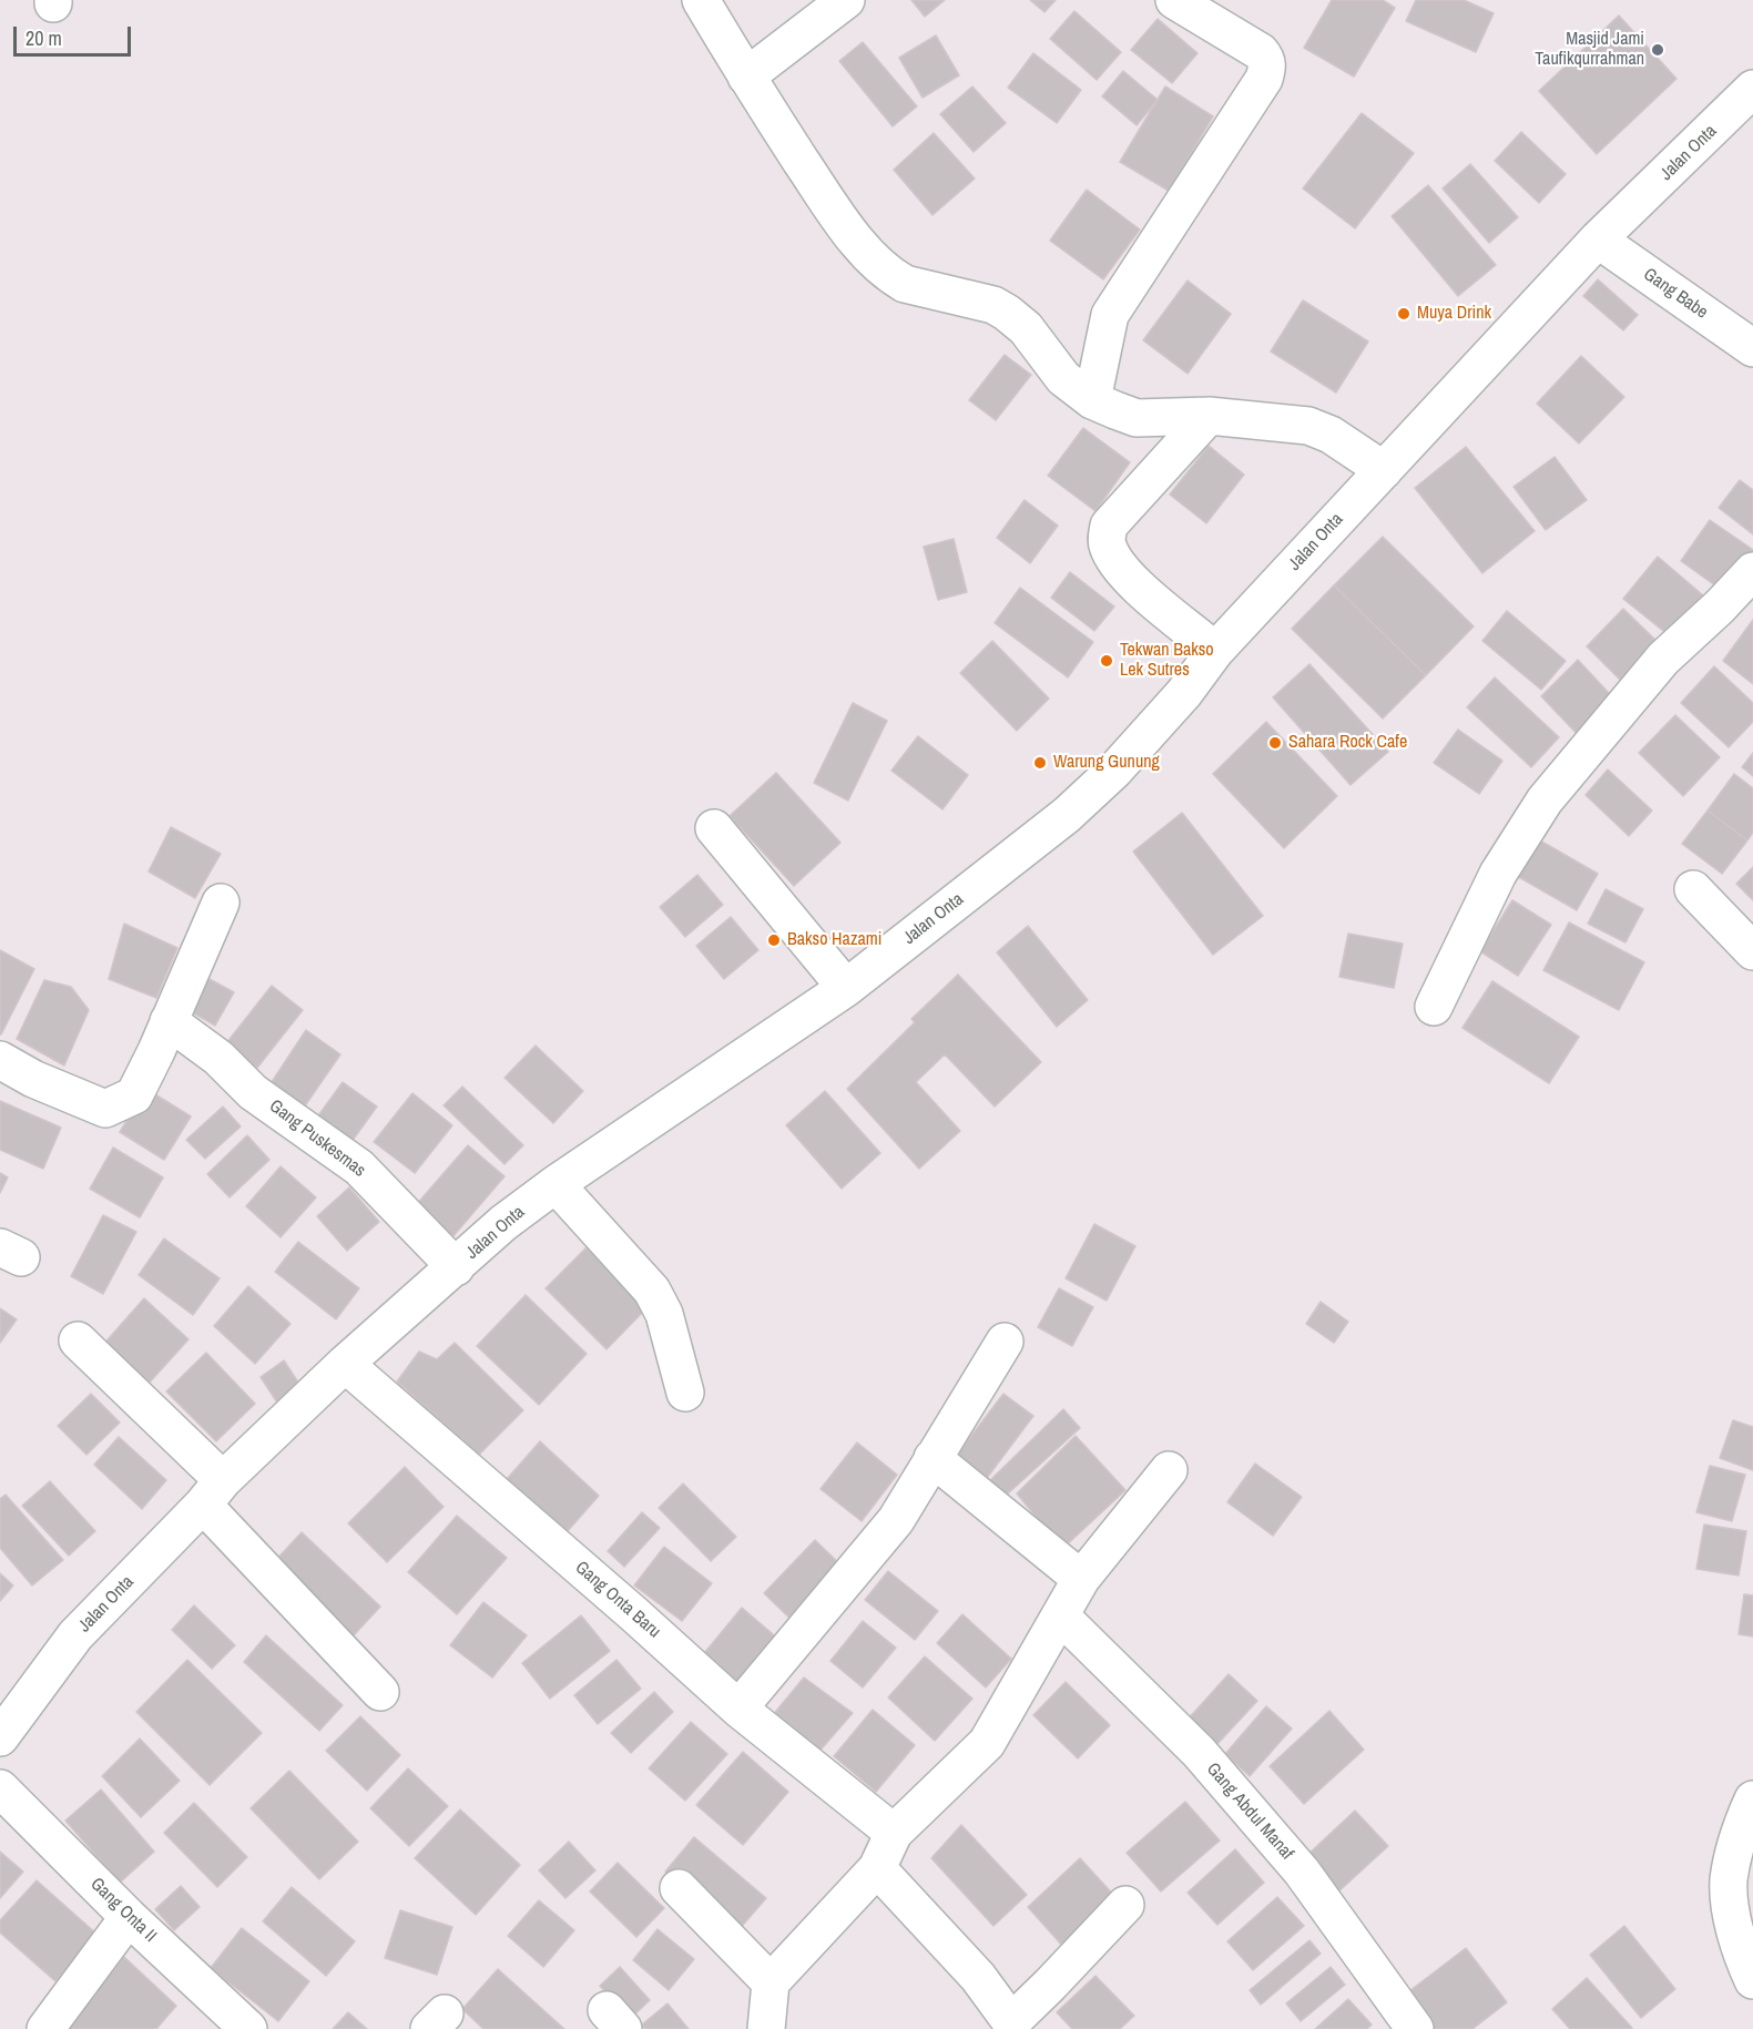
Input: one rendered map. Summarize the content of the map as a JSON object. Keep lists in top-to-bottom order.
{
  "streets": {
    "street": [
      "Jalan Onta",
      "Gang Babe",
      "Gang Puskesmas",
      "Gang Onta Baru",
      "Gang Abdul Manaf",
      "Gang Onta II"
    ]
  },
  "crossings": [
    ["Jalan Onta", "Gang Babe"],
    ["Jalan Onta", "Gang Puskesmas"],
    ["Jalan Onta", "Gang Onta Baru"]
  ],
  "places": [
    "Masjid Jami Taufikqurrahman",
    "Muya Drink",
    "Tekwan Bakso Lek Sutres",
    "Sahara Rock Cafe",
    "Warung Gunung",
    "Bakso Hazami"
  ],
  "scale_bar": "20 m"
}
